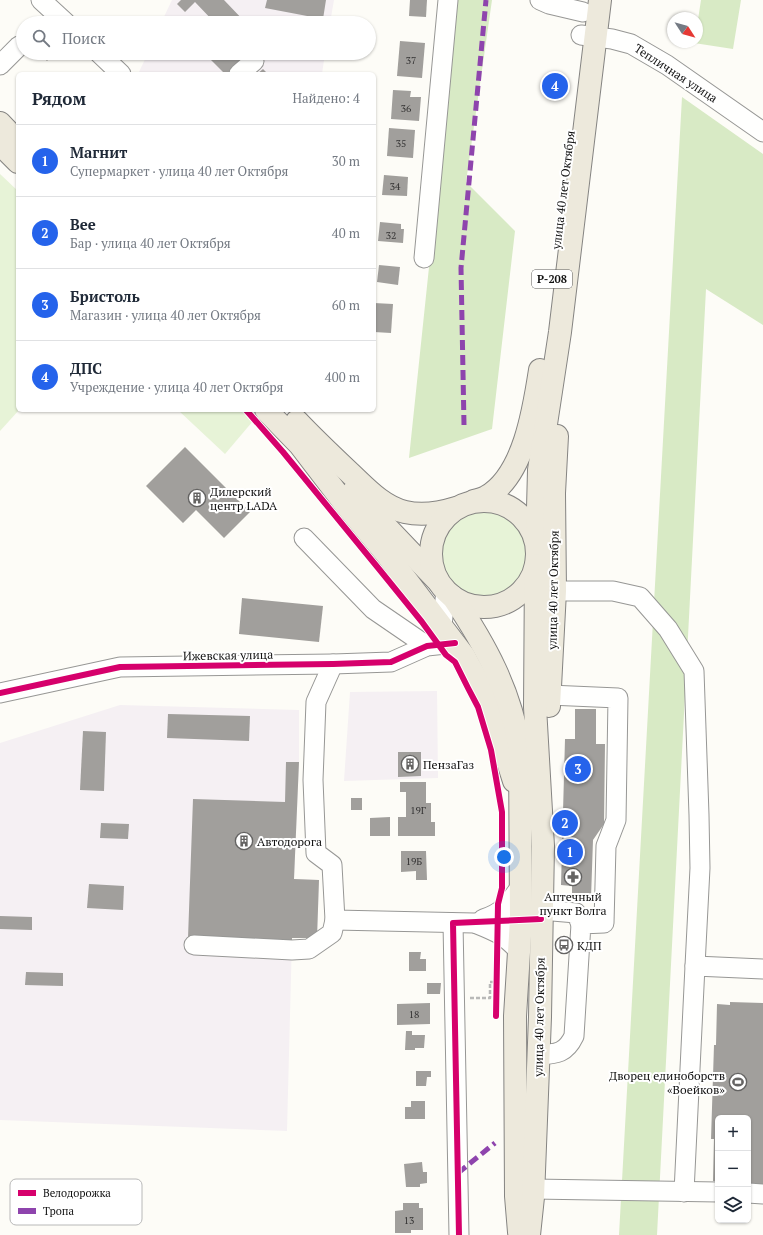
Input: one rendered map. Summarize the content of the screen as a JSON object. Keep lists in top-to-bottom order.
{
  "streets": {
    "main road": ["улица 40 лет Октября", "Р-208"],
    "street": ["Тепличная улица", "Ижевская улица"]
  },
  "crossings": [
    ["Тепличная улица", "улица 40 лет Октября"]
  ],
  "places": {
    "building": ["Дилерский центр LADA", "ПензаГаз", "Автодорога"],
    "pharmacy": ["Аптечный пункт Волга"],
    "bus stop": ["КДП"],
    "sports": ["Дворец единоборств «Воейков»"]
  },
  "house_numbers": [
    "37",
    "36",
    "35",
    "34",
    "32",
    "19Г",
    "19Б",
    "18",
    "13"
  ],
  "legend": ["Велодорожка", "Тропа"],
  "north": "bottom right",
  "page": {
    "search": "Поиск",
    "pins": [
      "4",
      "3",
      "2",
      "1"
    ],
    "heading": ["Рядом", "Найдено: 4"],
    "list": [
      {
        "mark": "1",
        "name": "Магнит",
        "note": "Супермаркет · улица 40 лет Октября",
        "value": "30 m"
      },
      {
        "mark": "2",
        "name": "Bee",
        "note": "Бар · улица 40 лет Октября",
        "value": "40 m"
      },
      {
        "mark": "3",
        "name": "Бристоль",
        "note": "Магазин · улица 40 лет Октября",
        "value": "60 m"
      },
      {
        "mark": "4",
        "name": "ДПС",
        "note": "Учреждение · улица 40 лет Октября",
        "value": "400 m"
      }
    ],
    "map_buttons": ["+", "−"]
  }
}
